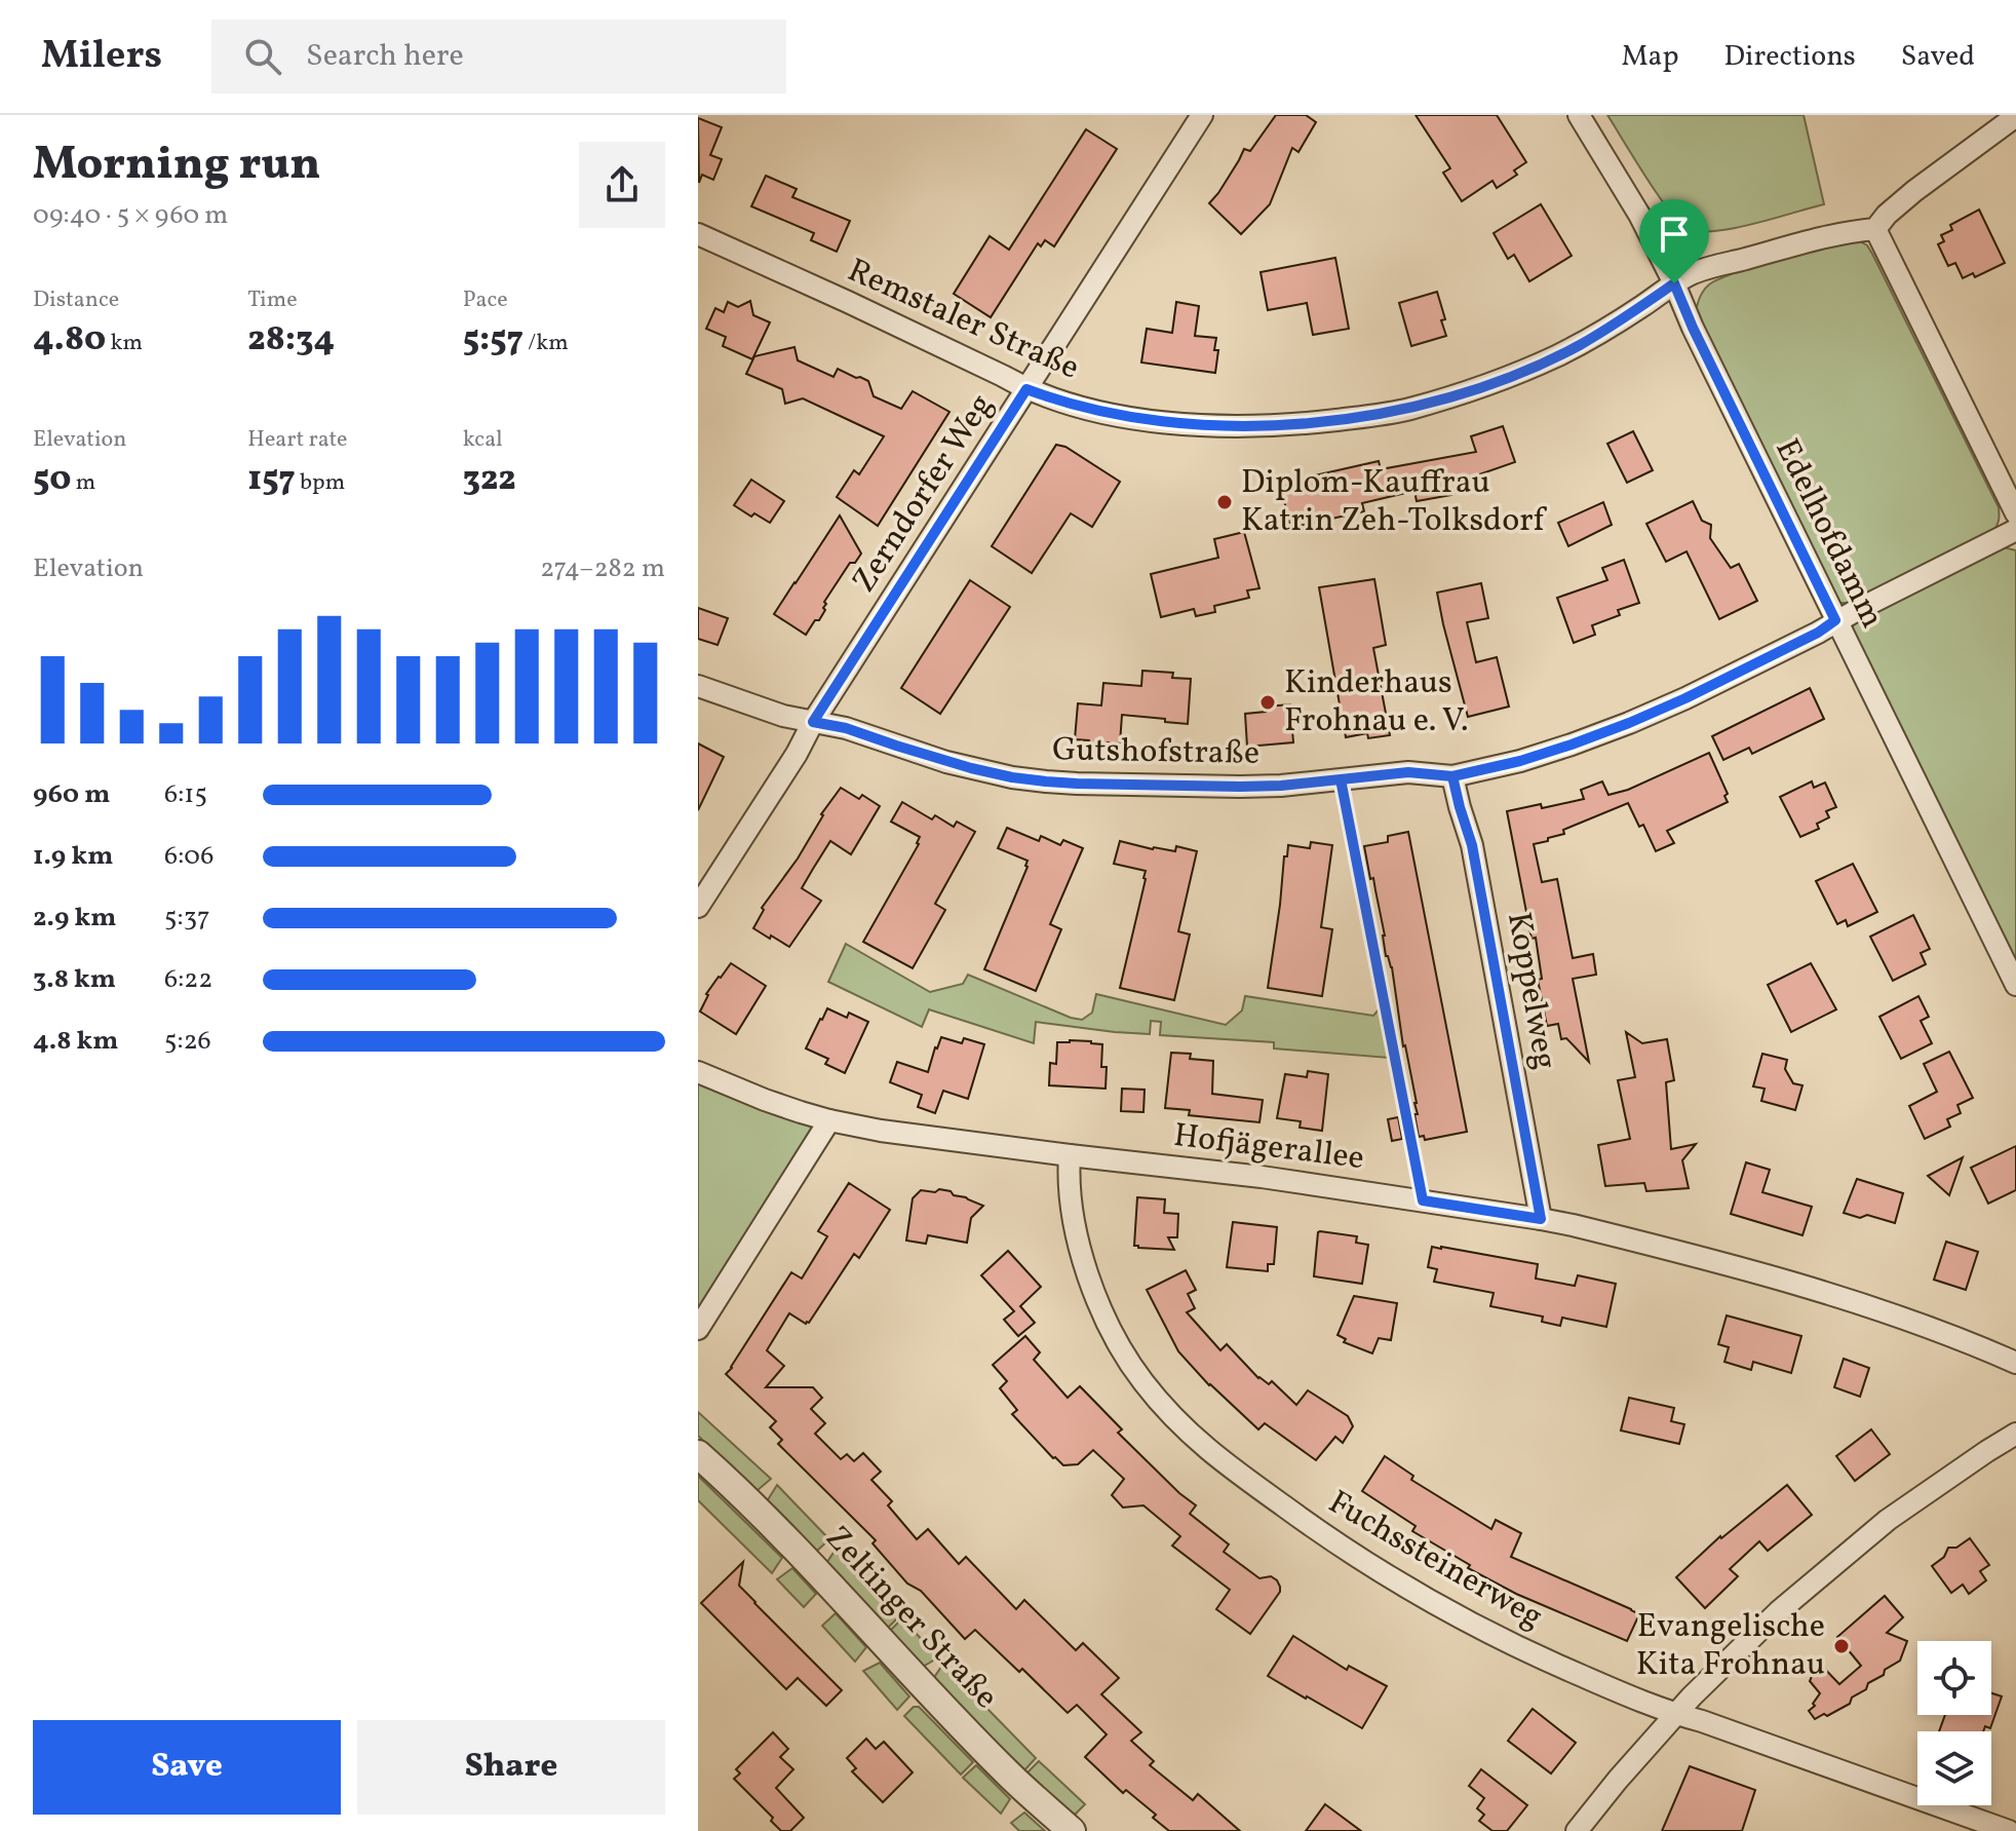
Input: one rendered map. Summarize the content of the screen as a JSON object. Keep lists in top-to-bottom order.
{
  "streets": {
    "street": [
      "Remstaler Straße",
      "Zerndorfer Weg",
      "Edelhofdamm",
      "Gutshofstraße",
      "Koppelweg",
      "Hofjägerallee",
      "Fuchssteinerweg",
      "Zeltinger Straße"
    ]
  },
  "crossings": [
    ["Remstaler Straße", "Zerndorfer Weg"],
    ["Remstaler Straße", "Edelhofdamm"],
    ["Zerndorfer Weg", "Gutshofstraße"],
    ["Edelhofdamm", "Gutshofstraße"],
    ["Gutshofstraße", "Koppelweg"],
    ["Koppelweg", "Hofjägerallee"],
    ["Hofjägerallee", "Fuchssteinerweg"]
  ],
  "places": ["Diplom-Kauffrau Katrin Zeh-Tolksdorf", "Kinderhaus Frohnau e. V.", "Evangelische Kita Frohnau"],
  "page": {
    "header": "Milers",
    "search": "Search here",
    "nav": ["Map", "Directions", "Saved"],
    "heading": ["Morning run", "09:40 · 5 × 960 m"],
    "stats": [
      ["Distance", "4.80 km"],
      ["Time", "28:34"],
      ["Pace", "5:57 /km"],
      ["Elevation", "50 m"],
      ["Heart rate", "157 bpm"],
      ["kcal", "322"]
    ],
    "chart": ["Elevation", "274–282 m"],
    "list": [
      {
        "name": "960 m",
        "note": "6:15"
      },
      {
        "name": "1.9 km",
        "note": "6:06"
      },
      {
        "name": "2.9 km",
        "note": "5:37"
      },
      {
        "name": "3.8 km",
        "note": "6:22"
      },
      {
        "name": "4.8 km",
        "note": "5:26"
      }
    ],
    "buttons": ["Save", "Share"]
  }
}
